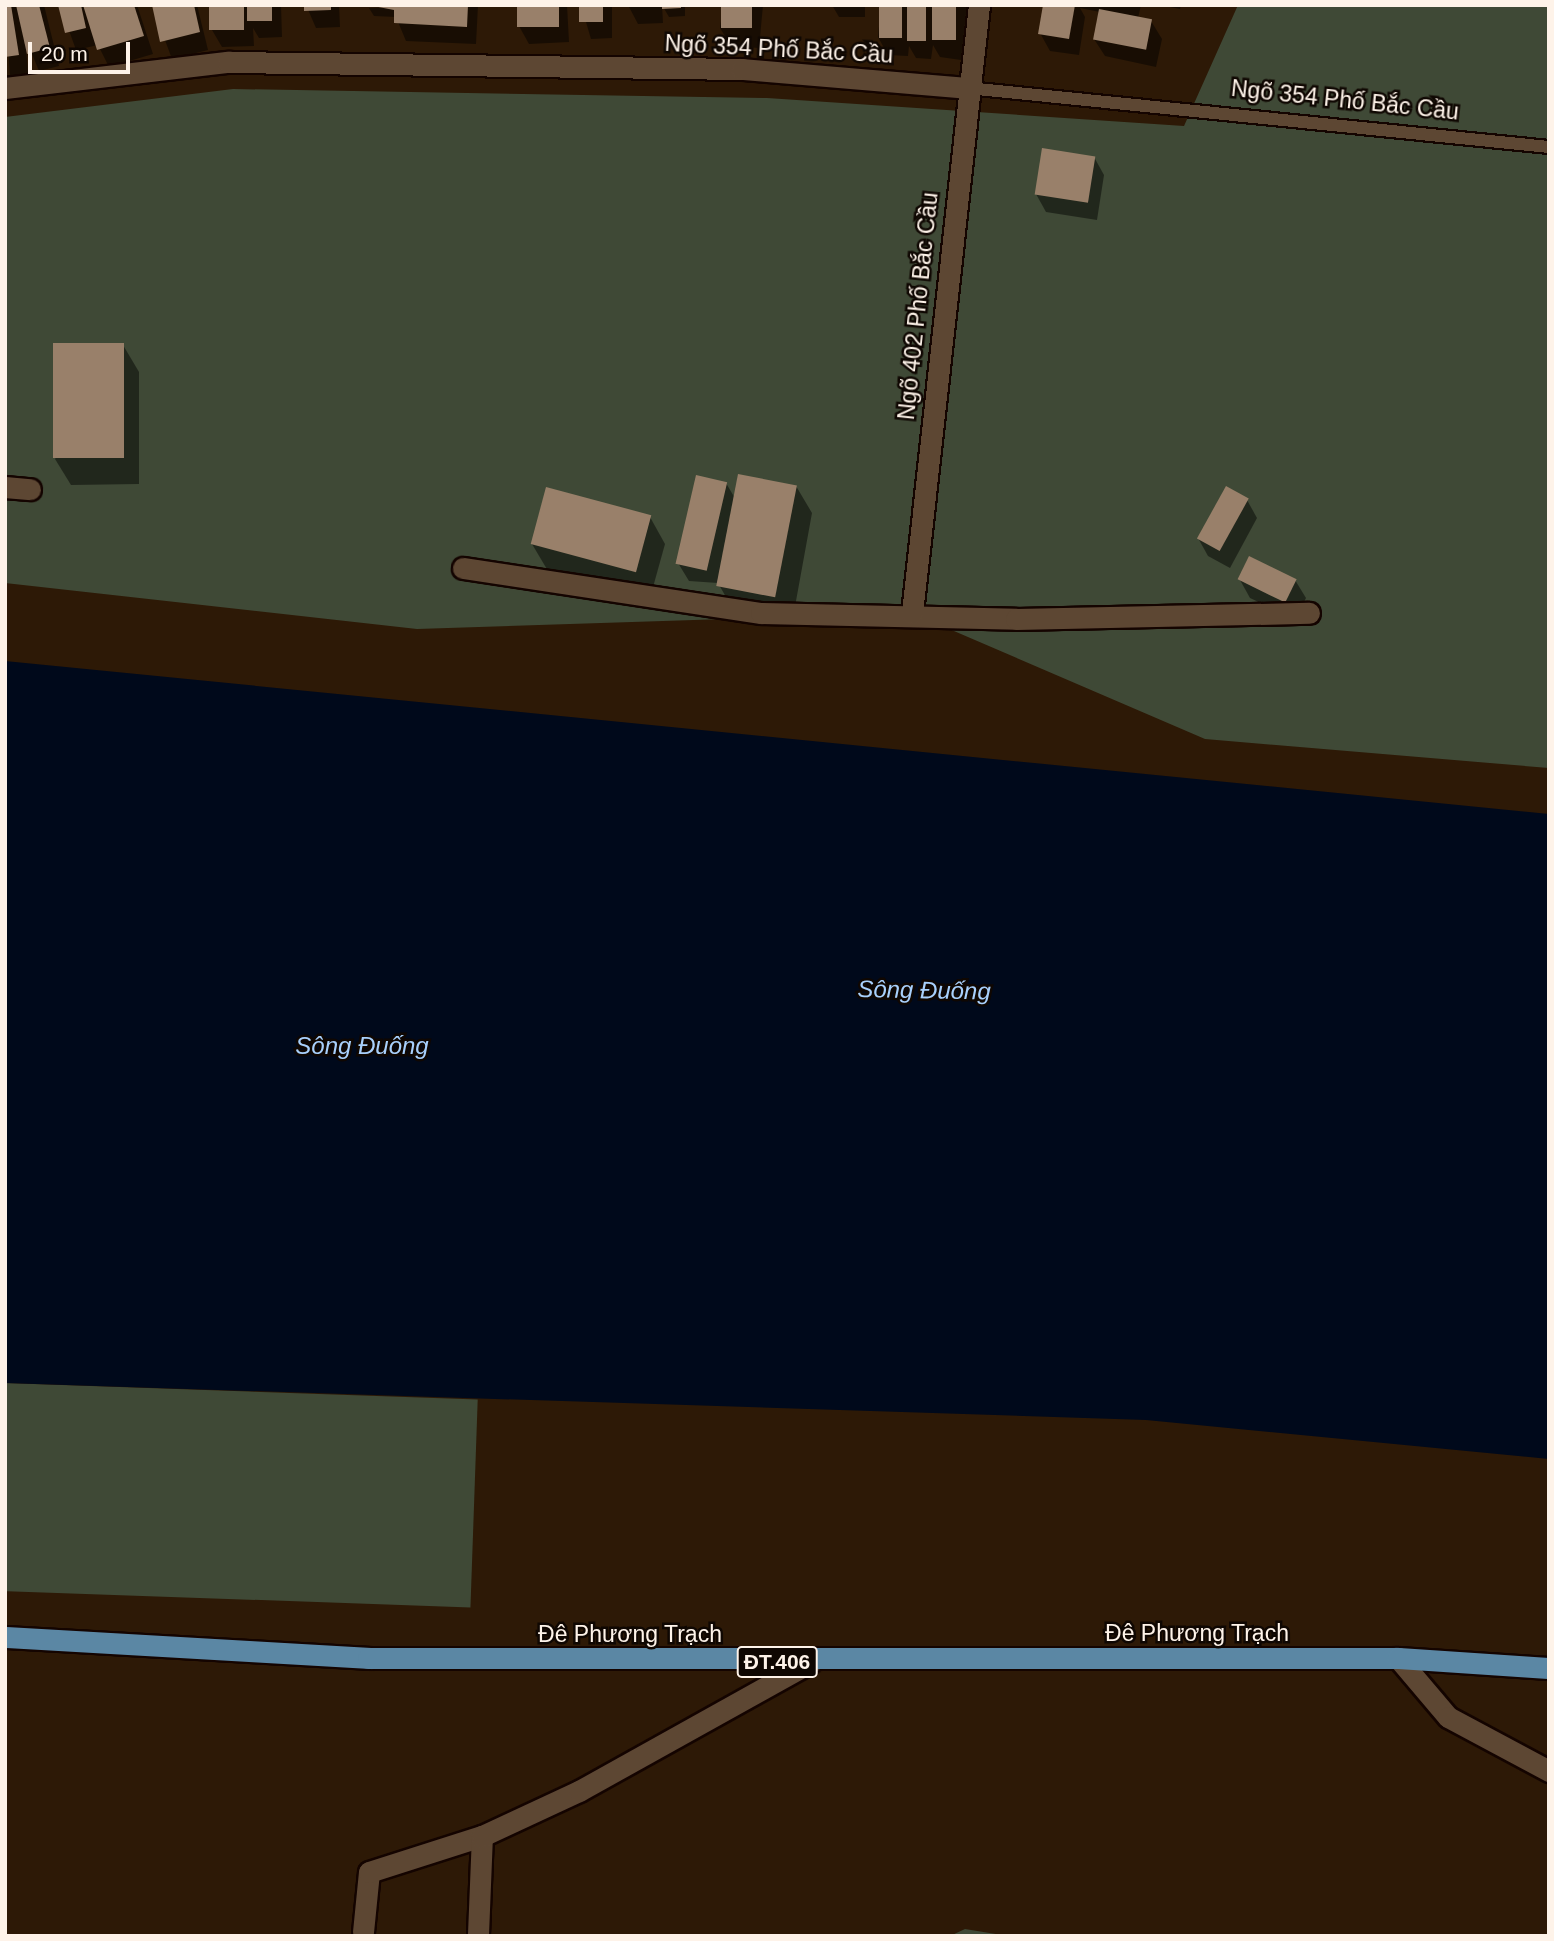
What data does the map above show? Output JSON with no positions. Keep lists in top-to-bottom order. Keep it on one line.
{"streets":{"main road":["Đê Phương Trạch","ĐT.406"],"street":["Ngõ 354 Phố Bắc Cầu","Ngõ 402 Phố Bắc Cầu"]},"crossings":[["Ngõ 354 Phố Bắc Cầu","Ngõ 402 Phố Bắc Cầu"]],"water":["Sông Đuống"],"scale_bar":"20 m"}
